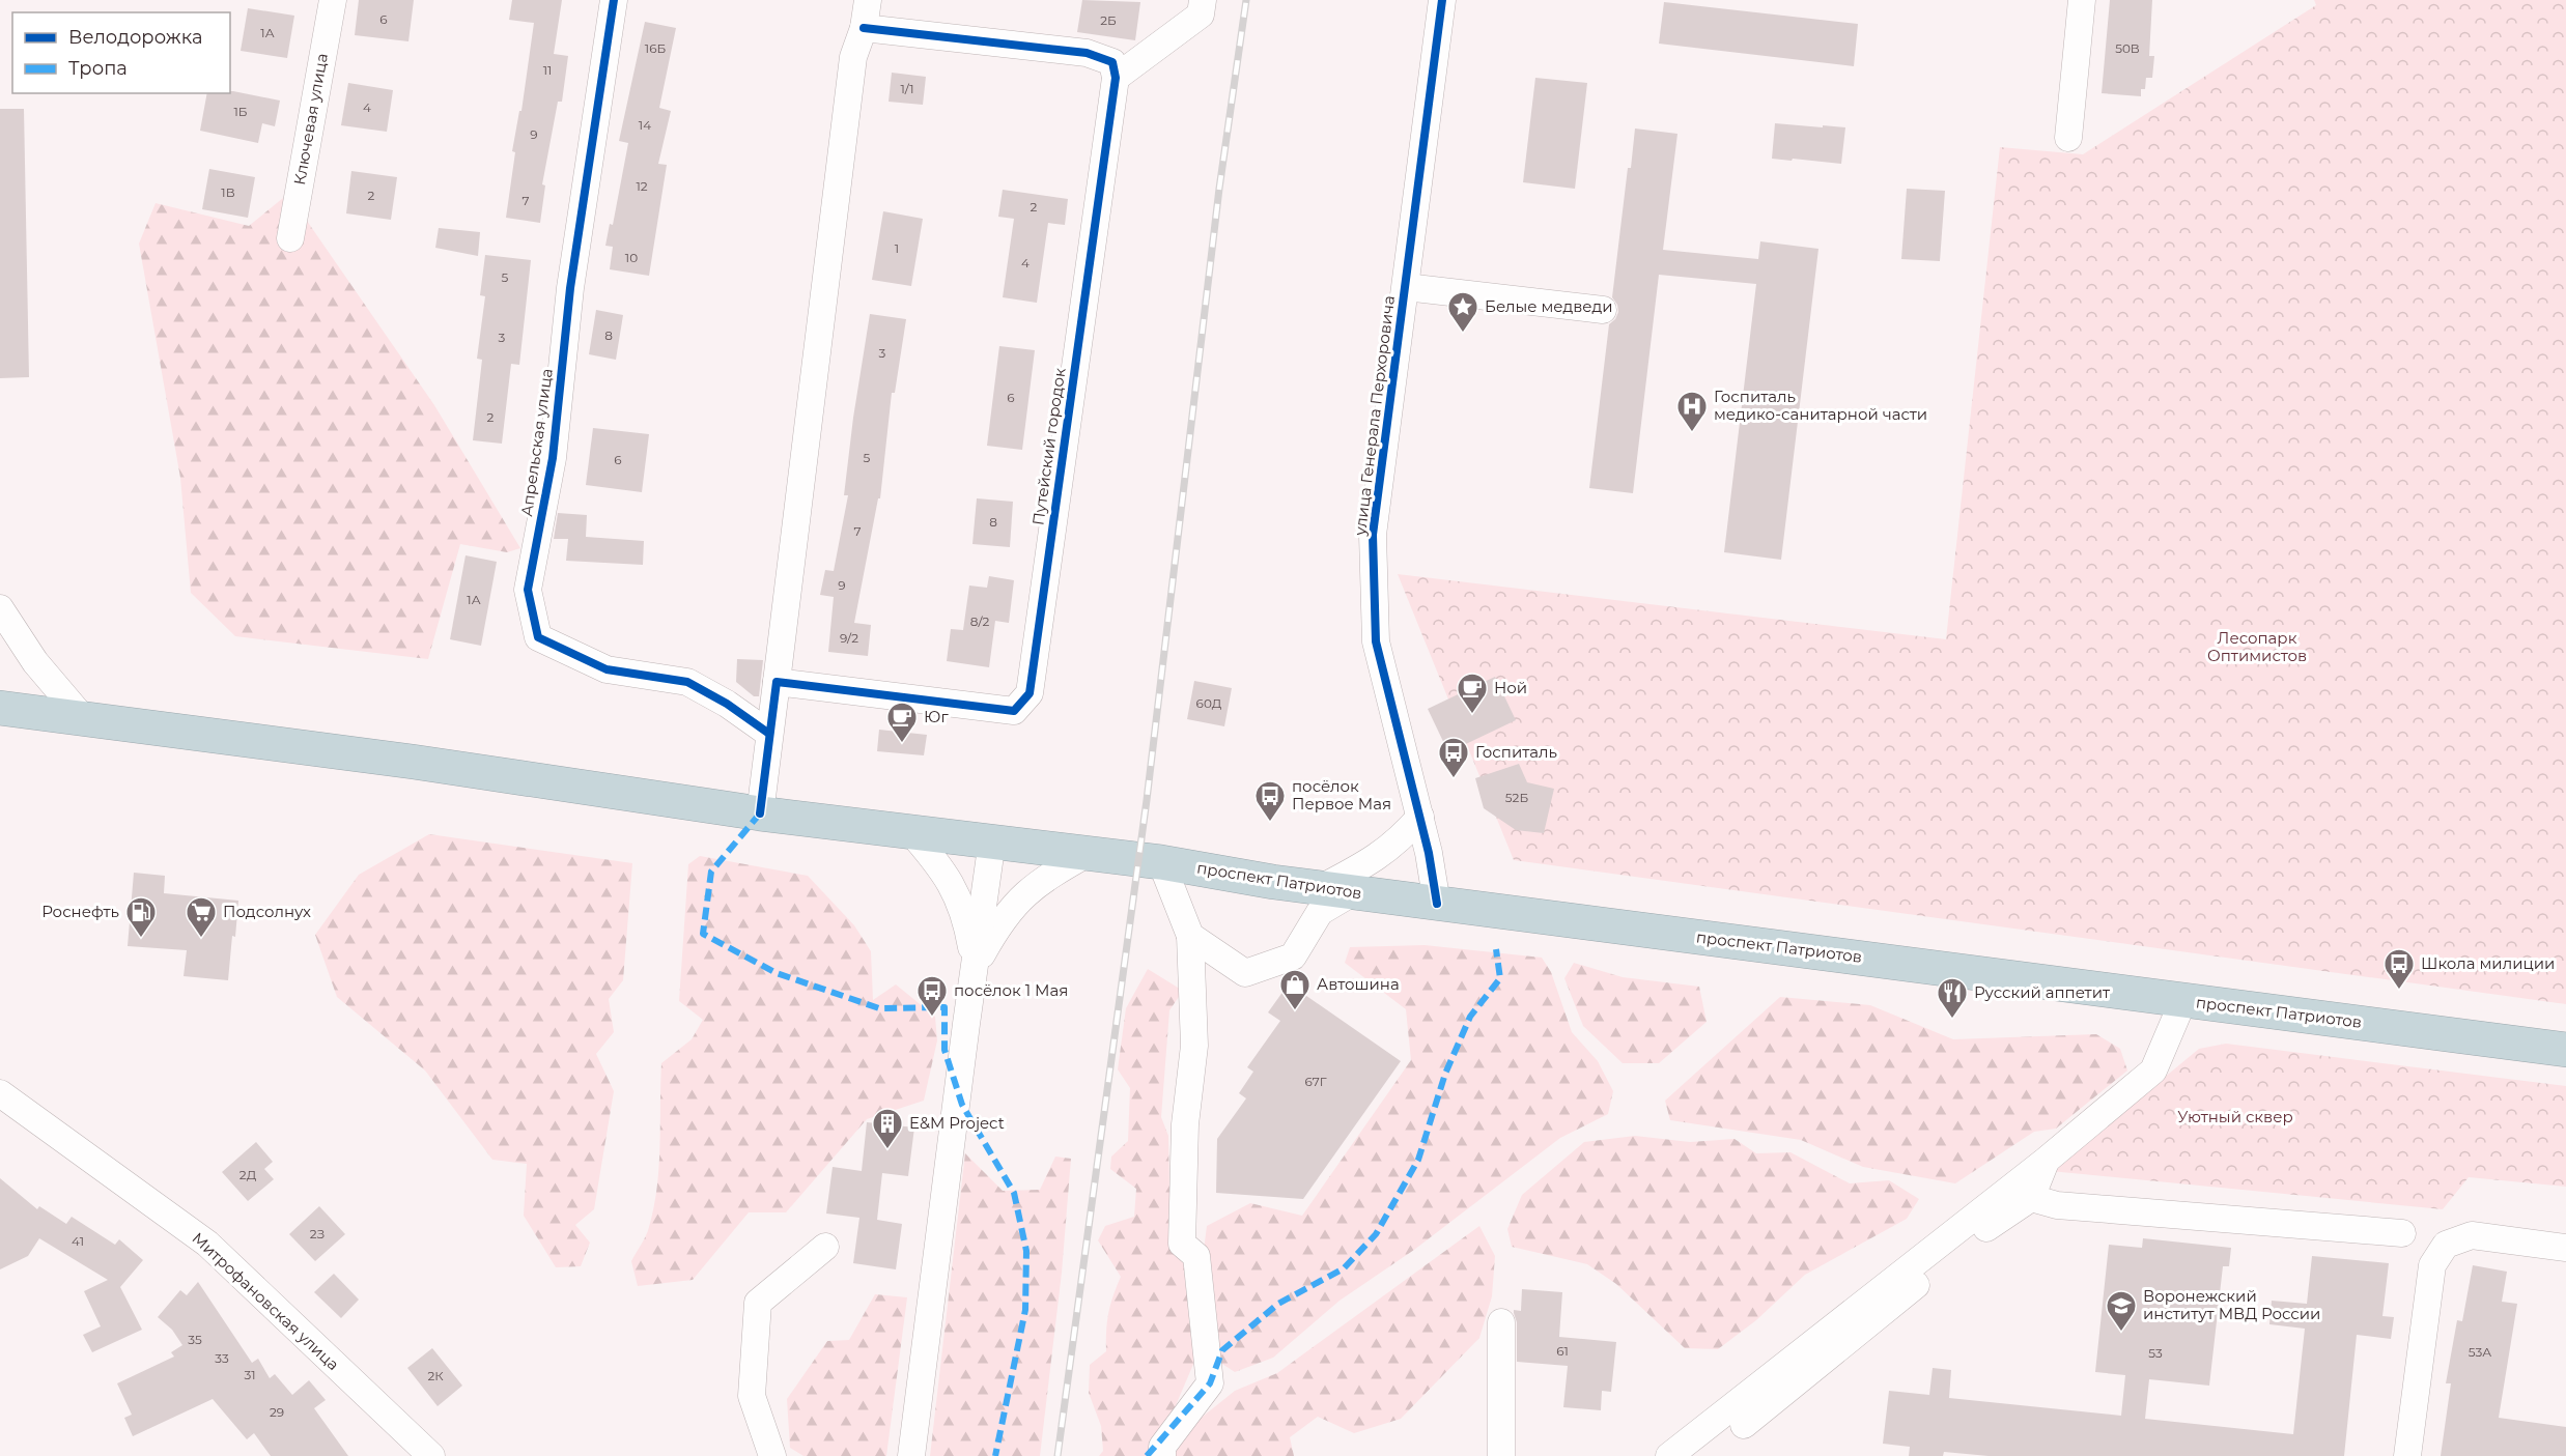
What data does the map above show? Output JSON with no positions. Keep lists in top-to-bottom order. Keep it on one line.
{"streets":{"highway":["проспект Патриотов"],"street":["Ключевая улица","улица Генерала Перхоровича","Апрельская улица","Путейский городок","Митрофановская улица"]},"crossings":[["улица Генерала Перхоровича","проспект Патриотов"]],"parks":["Лесопарк Оптимистов","Уютный сквер"],"places":{"place":["Белые медведи"],"hospital":["Госпиталь медико-санитарной части"],"cafe":["Ной","Юг"],"bus stop":["Госпиталь","посёлок Первое Мая","Школа милиции","посёлок 1 Мая"],"fuel station":["Роснефть"],"supermarket":["Подсолнух"],"shop":["Автошина"],"restaurant":["Русский аппетит"],"building":["E&M Project"],"school or university":["Воронежский институт МВД России"]},"house_numbers":["6","2Б","1А","16Б","50В","11","1/1","4","1Б","14","9","12","1В","2","7","2","1","10","4","5","8","3","3","6","2","5","6","8","7","9","1А","8/2","9/2","60Д","52Б","67Г","2Д","2З","41","35","61","53А","53","33","31","2К","29"],"legend":["Велодорожка","Тропа"]}
